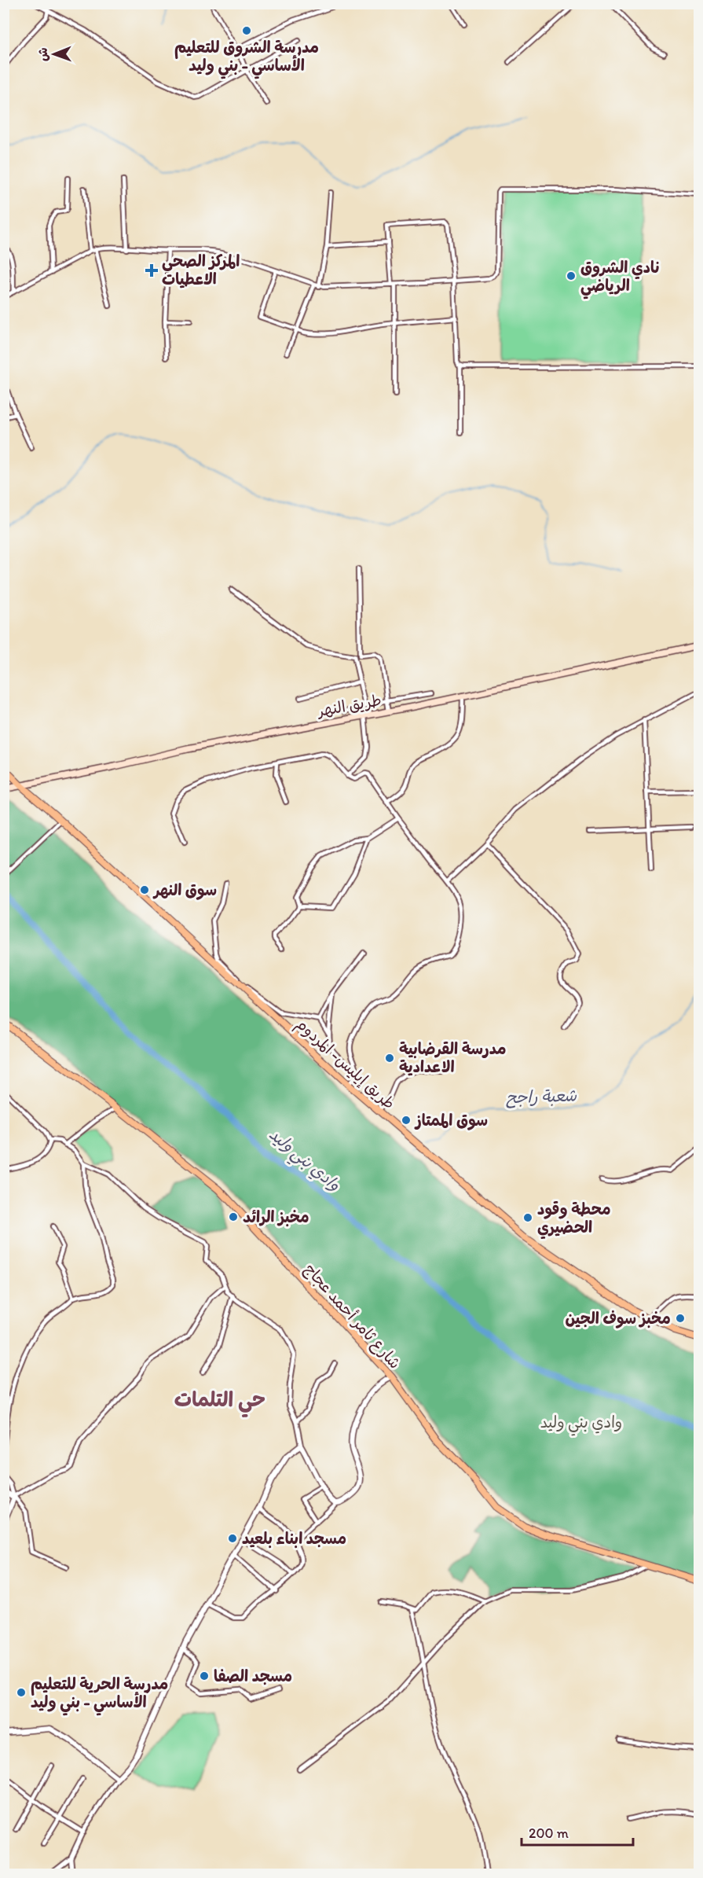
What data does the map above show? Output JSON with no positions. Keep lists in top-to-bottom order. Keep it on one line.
{"streets":{"main road":["طريق النهر","طريق إيليس- المردوم","شارع ثامر أحمد عجاج"]},"crossings":[["طريق النهر","طريق إيليس- المردوم"]],"districts":["حي التلمات"],"water":["شعبة راجح","وادي بني وليد"],"parks":["وادي بني وليد"],"places":{"other":["مدرسة الشروق للتعليم الأساسي - بني وليد","نادي الشروق الرياضي","سوق النهر","مدرسة القرضابية الاعدادية","سوق الممتاز","مخبز الرائد","محطة وقود الحضيري","مخبز سوف الجين","مسجد ابناء بلعيد","مسجد الصفا","مدرسة الحرية للتعليم الأساسي - بني وليد"],"health":["المركز الصحي الاعطيات"]},"scale_bar":"200 m","north":"left"}
